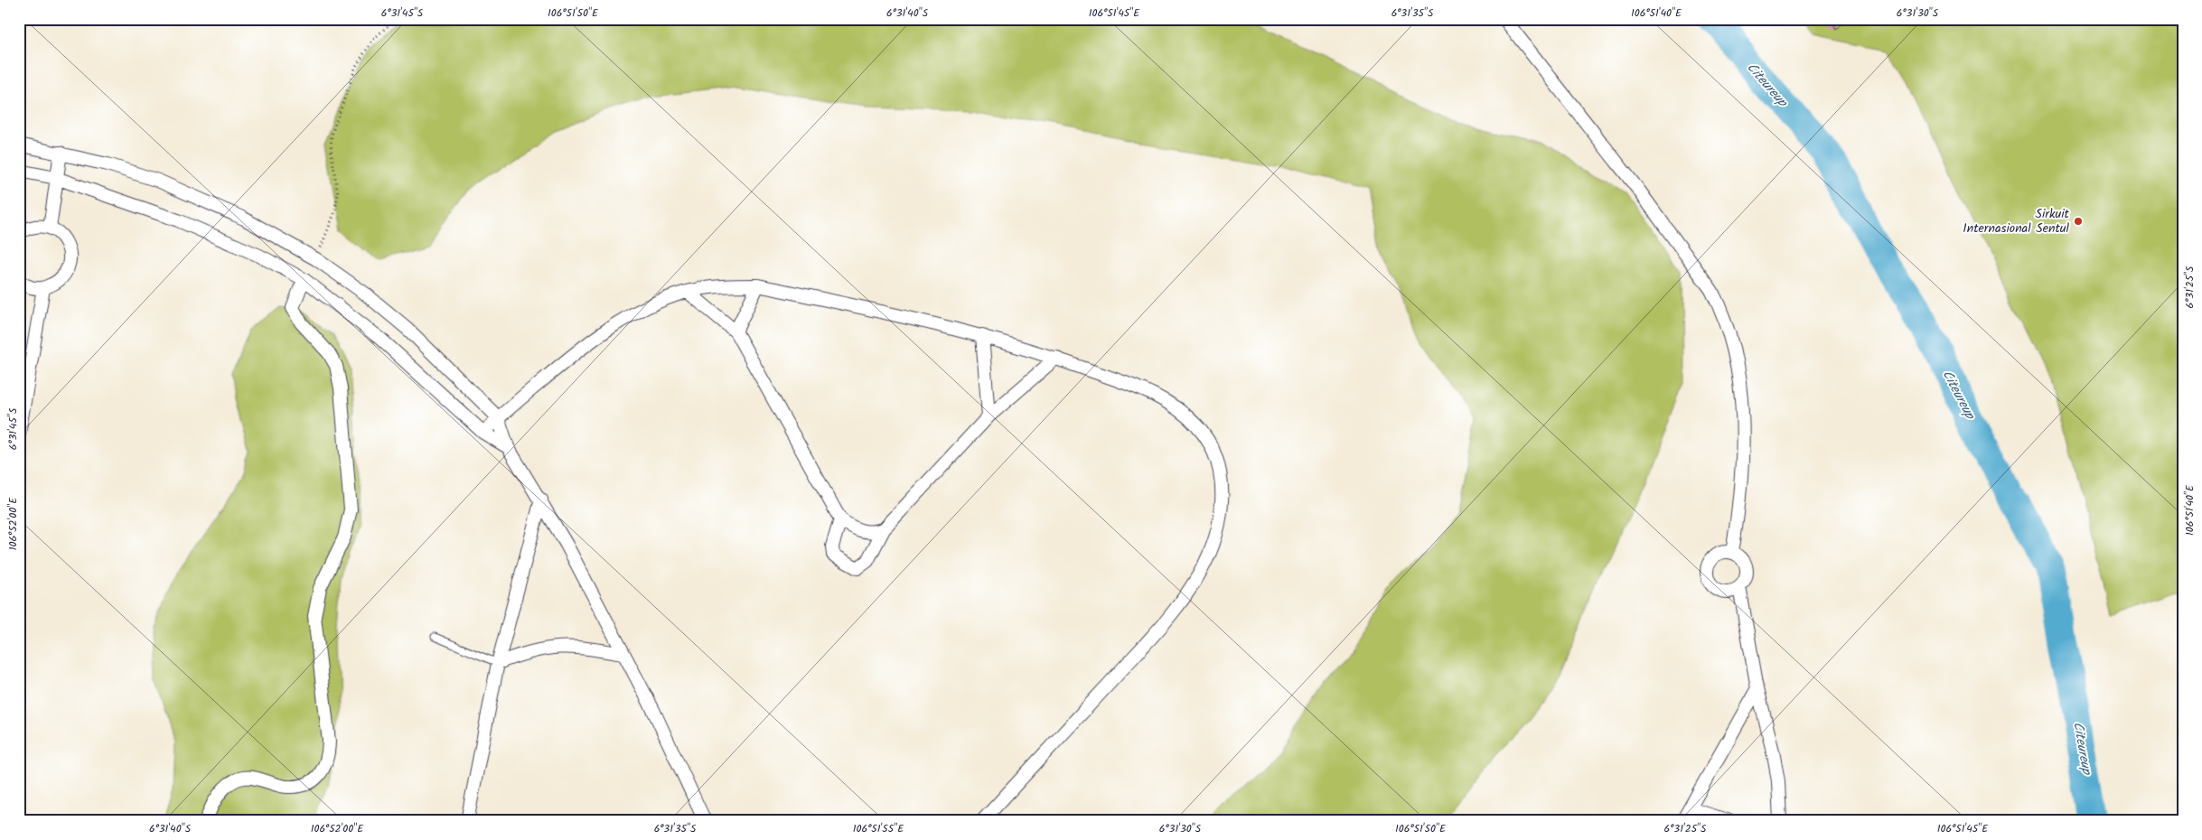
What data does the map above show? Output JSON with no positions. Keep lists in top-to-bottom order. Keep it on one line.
{"water":["Citeureup"],"places":["Sirkuit Internasional Sentul"],"coordinates":["6°31'45\"S","106°51'50\"E","6°31'40\"S","106°51'45\"E","6°31'35\"S","106°51'40\"E","6°31'30\"S","6°31'25\"S","106°52'00\"E","106°51'55\"E"]}
